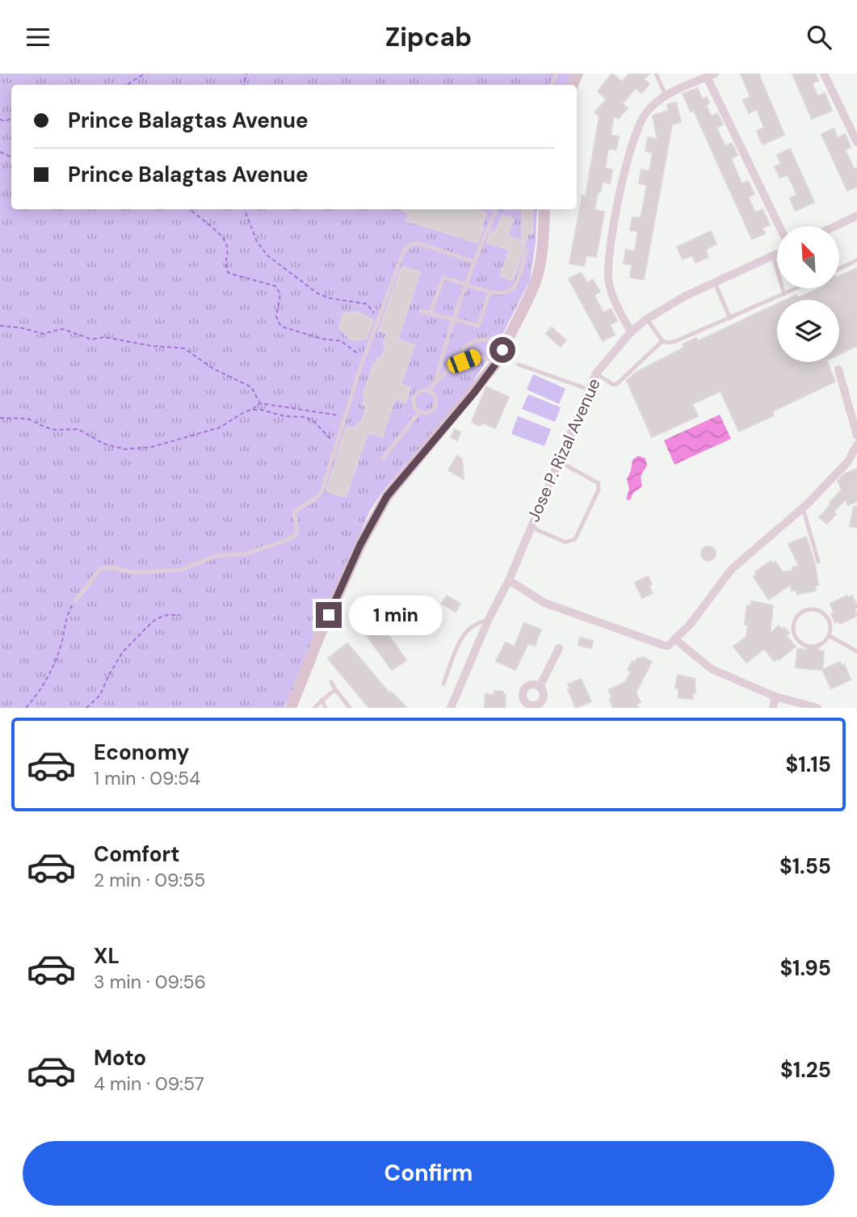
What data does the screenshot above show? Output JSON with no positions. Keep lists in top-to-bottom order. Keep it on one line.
{"streets":{"street":["Jose P. Rizal Avenue"]},"north":"top left","page":{"header":"Zipcab","banner":["Prince Balagtas Avenue","Prince Balagtas Avenue"],"bubble":"1 min","list":[{"name":"Economy","note":"1 min · 09:54","value":"$1.15"},{"name":"Comfort","note":"2 min · 09:55","value":"$1.55"},{"name":"XL","note":"3 min · 09:56","value":"$1.95"},{"name":"Moto","note":"4 min · 09:57","value":"$1.25"}],"buttons":"Confirm"}}
